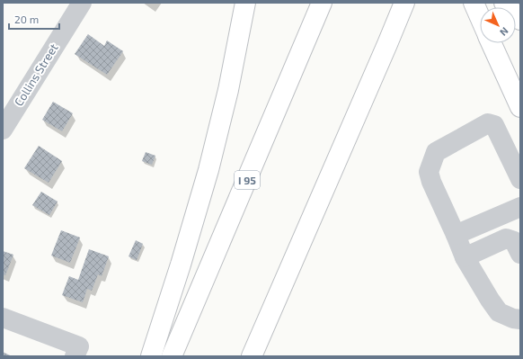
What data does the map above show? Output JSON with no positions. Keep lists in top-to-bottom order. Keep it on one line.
{"streets":{"main road":["I 95"],"street":["Collins Street"]},"scale_bar":"20 m","north":"bottom right"}
